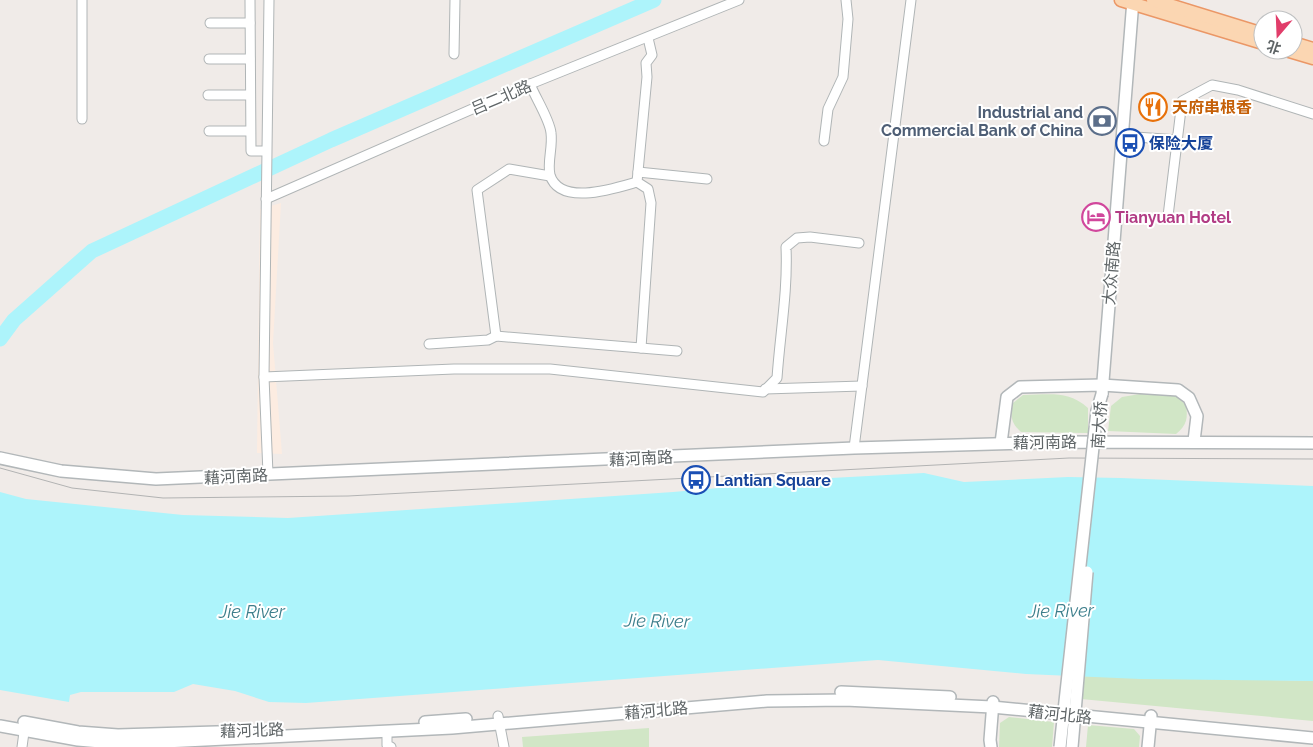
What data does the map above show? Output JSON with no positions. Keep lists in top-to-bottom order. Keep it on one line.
{"streets":{"main road":["大众南路","南大桥","藉河南路","藉河北路"],"street":["吕二北路"]},"crossings":[["大众南路","南大桥"]],"water":["Jie River"],"places":{"restaurant":["天府串根香"],"bank":["Industrial and Commercial Bank of China"],"bus stop":["保险大厦","Lantian Square"],"hotel":["Tianyuan Hotel"]},"north":"bottom"}
